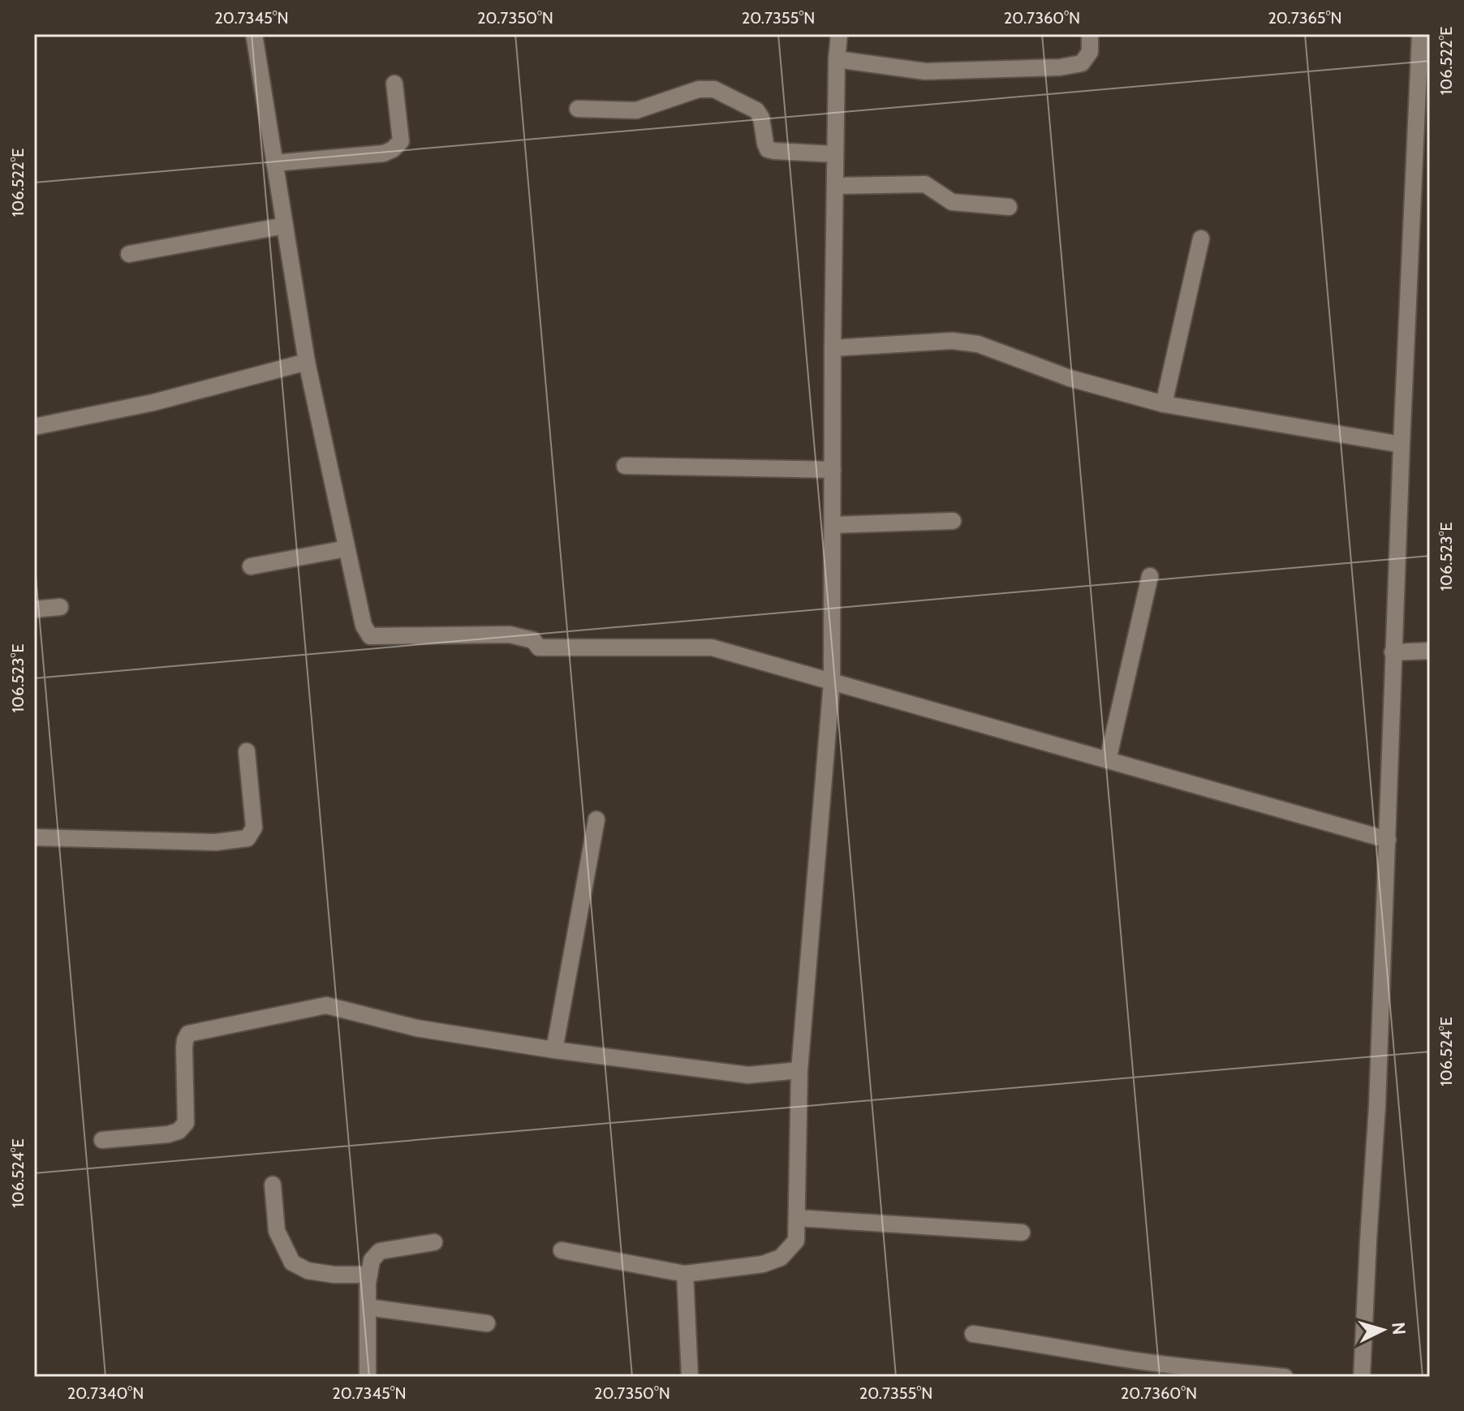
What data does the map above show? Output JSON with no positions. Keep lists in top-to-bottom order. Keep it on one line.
{"north":"right","coordinates":["20.7345°N","20.7350°N","20.7355°N","20.7360°N","20.7365°N","106.522°E","106.523°E","106.524°E","20.7340°N"]}
